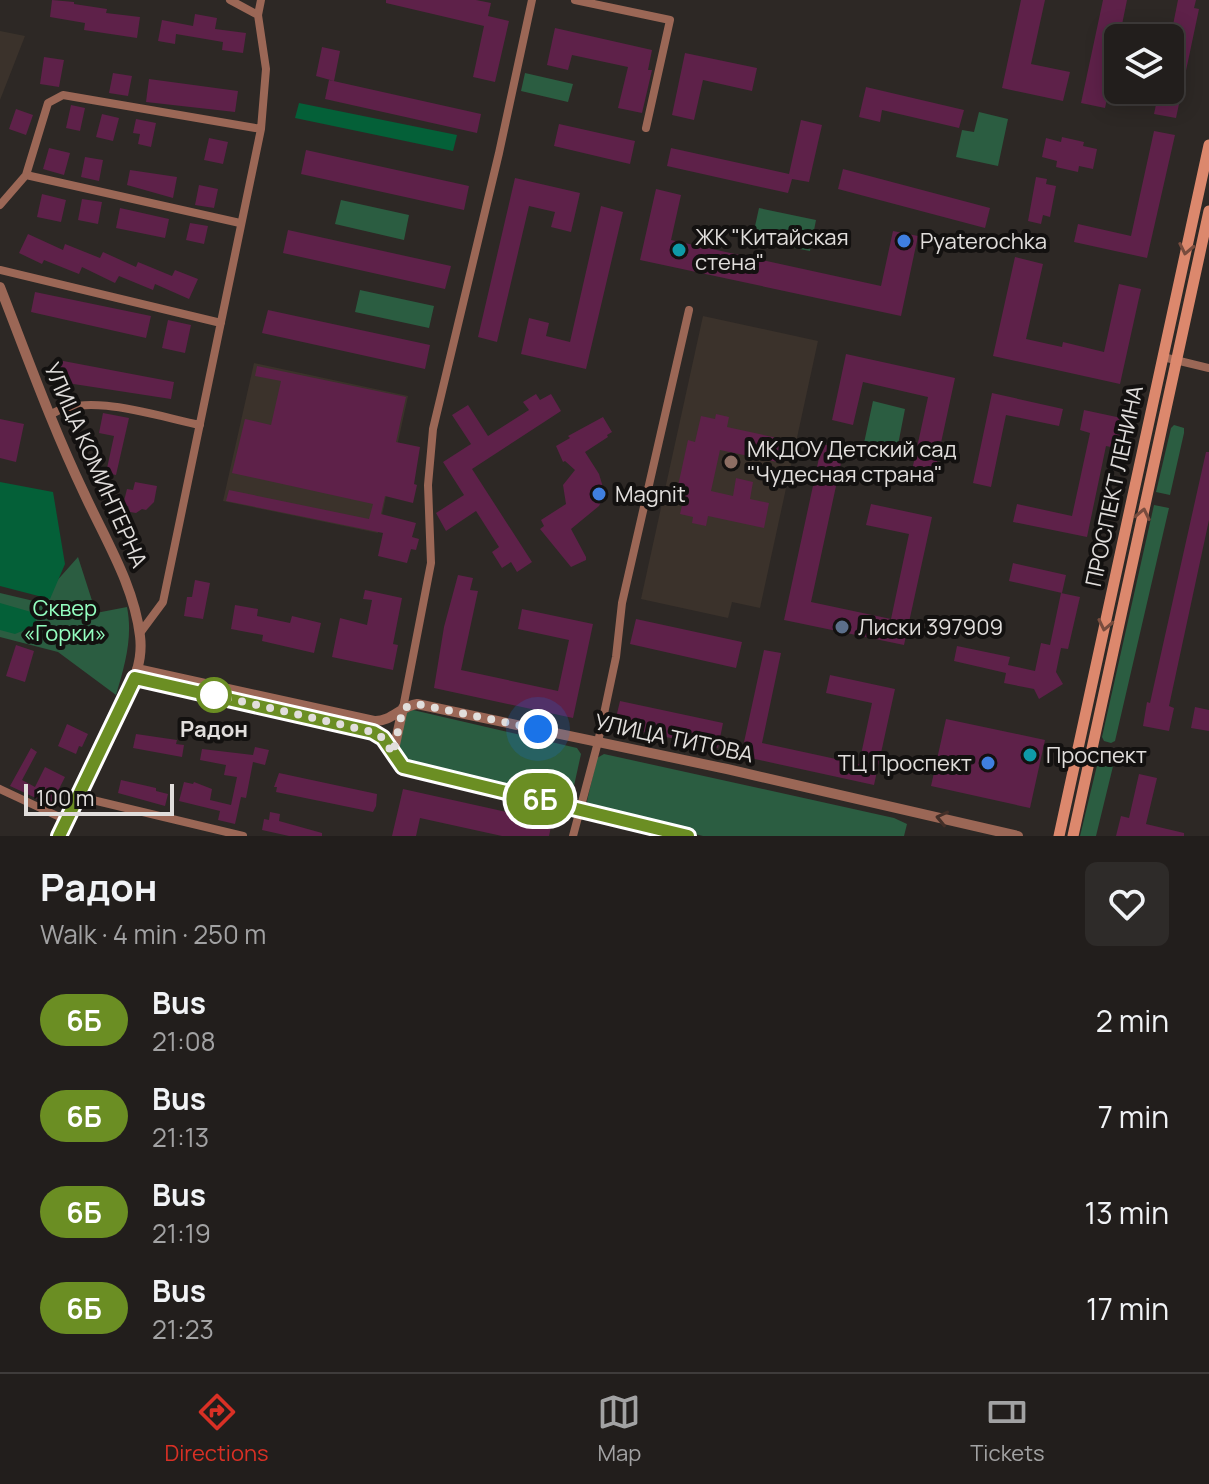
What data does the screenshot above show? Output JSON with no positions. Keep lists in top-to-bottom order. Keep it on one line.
{"streets":{"main road":["ПРОСПЕКТ ЛЕНИНА"],"street":["УЛИЦА КОМИНТЕРНА","УЛИЦА ТИТОВА"]},"crossings":[["УЛИЦА КОМИНТЕРНА","УЛИЦА ТИТОВА"]],"one_way":["УЛИЦА ТИТОВА"],"parks":["Сквер «Горки»"],"places":["Pyaterochka","ЖК \"Китайская стена\"","МКДОУ Детский сад \"Чудесная страна\"","Magnit","Лиски 397909","Радон","Проспект","ТЦ Проспект"],"lines":["bus line 6Б"],"scale_bar":"100 m","page":{"on_map":"6Б","scale":"100 m","heading":["Радон","Walk · 4 min · 250 m"],"list":[{"mark":"6Б","name":"Bus","note":"21:08","value":"2 min"},{"mark":"6Б","name":"Bus","note":"21:13","value":"7 min"},{"mark":"6Б","name":"Bus","note":"21:19","value":"13 min"},{"mark":"6Б","name":"Bus","note":"21:23","value":"17 min"}],"tabs":["Directions","Map","Tickets"]}}
